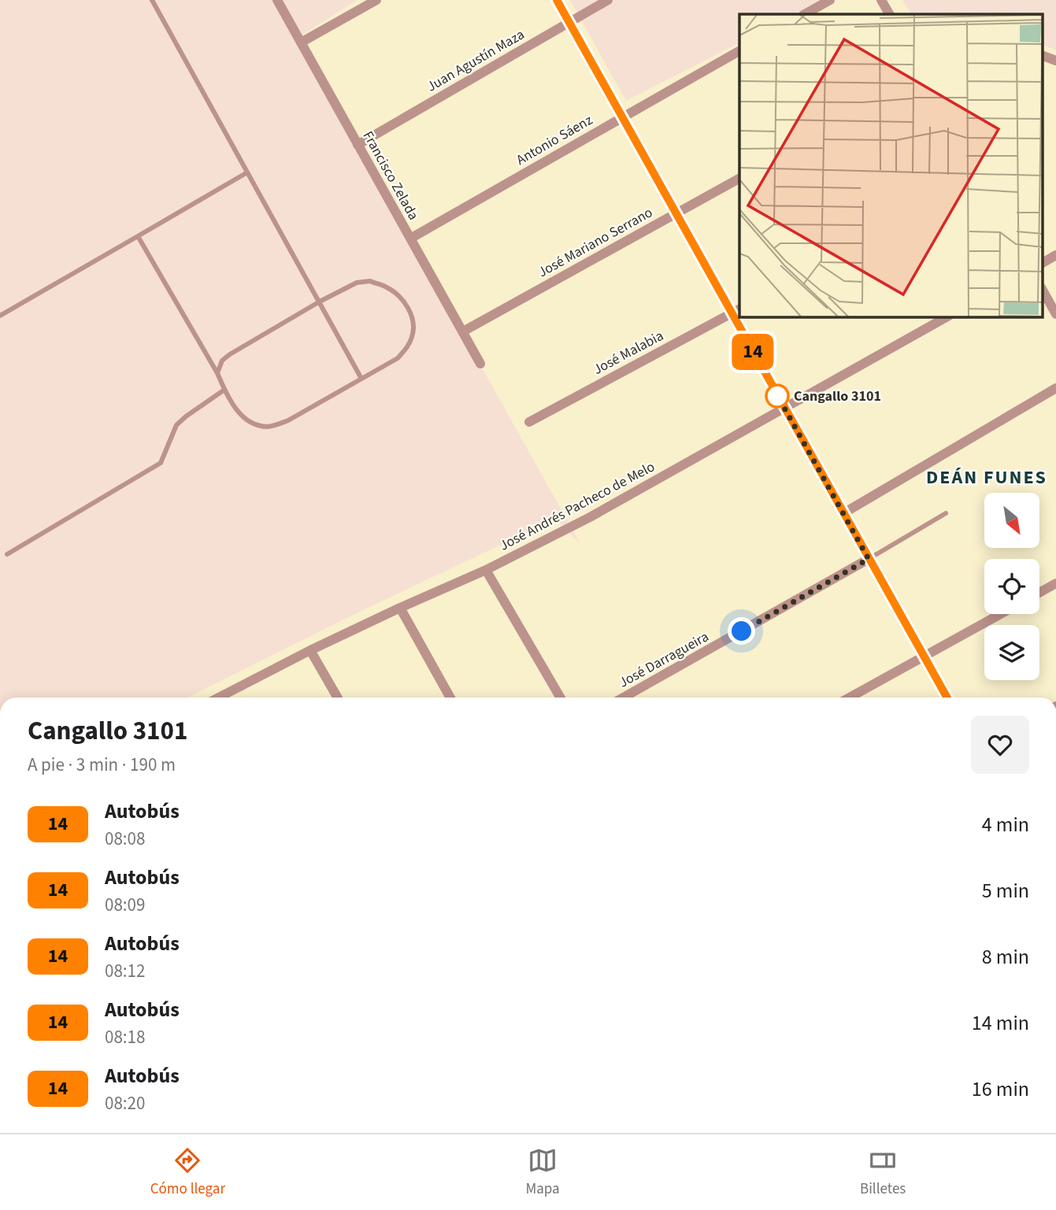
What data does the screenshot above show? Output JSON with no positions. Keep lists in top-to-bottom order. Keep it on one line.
{"streets":{"street":["Juan Agustín Maza","Antonio Sáenz","Francisco Zelada","José Mariano Serrano","José Malabia","José Andrés Pacheco de Melo","José Darragueira"]},"crossings":[["Juan Agustín Maza","Francisco Zelada"],["Antonio Sáenz","Francisco Zelada"],["Francisco Zelada","José Mariano Serrano"]],"districts":["DEÁN FUNES"],"places":["Cangallo 3101"],"lines":["bus line 14"],"north":"bottom right","page":{"on_map":"14","heading":["Cangallo 3101","A pie · 3 min · 190 m"],"list":[{"mark":"14","name":"Autobús","note":"08:08","value":"4 min"},{"mark":"14","name":"Autobús","note":"08:09","value":"5 min"},{"mark":"14","name":"Autobús","note":"08:12","value":"8 min"},{"mark":"14","name":"Autobús","note":"08:18","value":"14 min"},{"mark":"14","name":"Autobús","note":"08:20","value":"16 min"}],"tabs":["Cómo llegar","Mapa","Billetes"]}}
